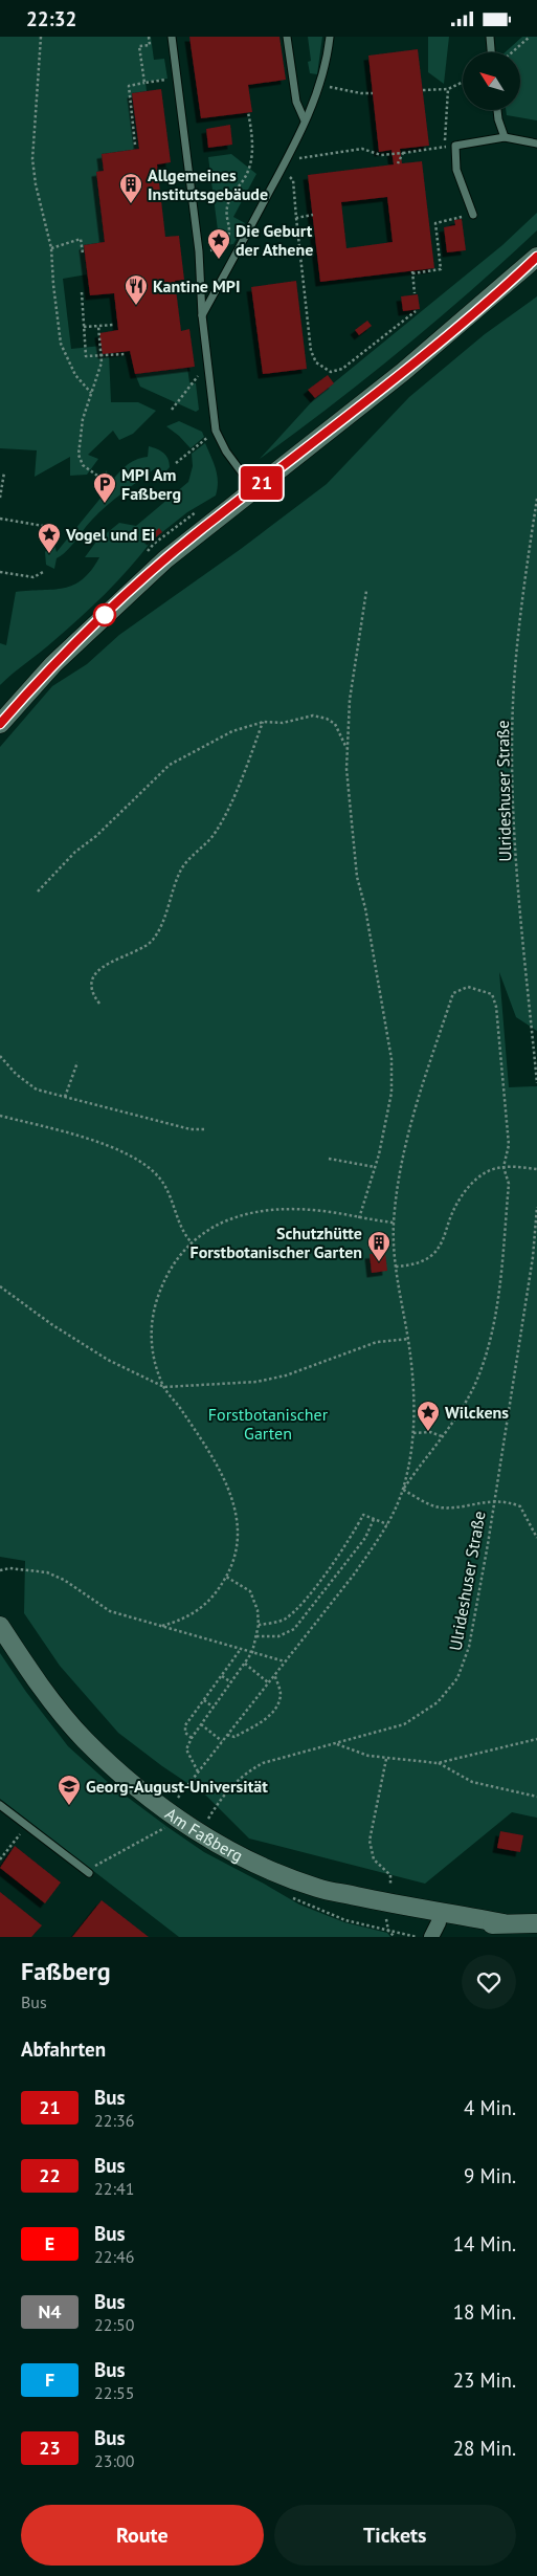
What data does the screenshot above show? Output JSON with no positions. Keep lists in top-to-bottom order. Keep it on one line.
{"streets":{"street":["Am Faßberg"],"path":["Ulrideshuser Straße"]},"crossings":[["Ulrideshuser Straße","Am Faßberg"]],"parks":["Forstbotanischer Garten"],"places":{"building":["Allgemeines Institutsgebäude","Schutzhütte Forstbotanischer Garten"],"place":["Die Geburt der Athene","Vogel und Ei","Wilckens"],"restaurant":["Kantine MPI"],"parking":["MPI Am Faßberg"],"school or university":["Georg-August-Universität"]},"lines":["bus line 21"],"north":"top left","page":{"status":"22:32","on_map":"21","heading":[["Faßberg","Bus"],"Abfahrten"],"list":[{"mark":"21","name":"Bus","note":"22:36","value":"4 Min."},{"mark":"22","name":"Bus","note":"22:41","value":"9 Min."},{"mark":"E","name":"Bus","note":"22:46","value":"14 Min."},{"mark":"N4","name":"Bus","note":"22:50","value":"18 Min."},{"mark":"F","name":"Bus","note":"22:55","value":"23 Min."},{"mark":"23","name":"Bus","note":"23:00","value":"28 Min."}],"buttons":["Route","Tickets"]}}
